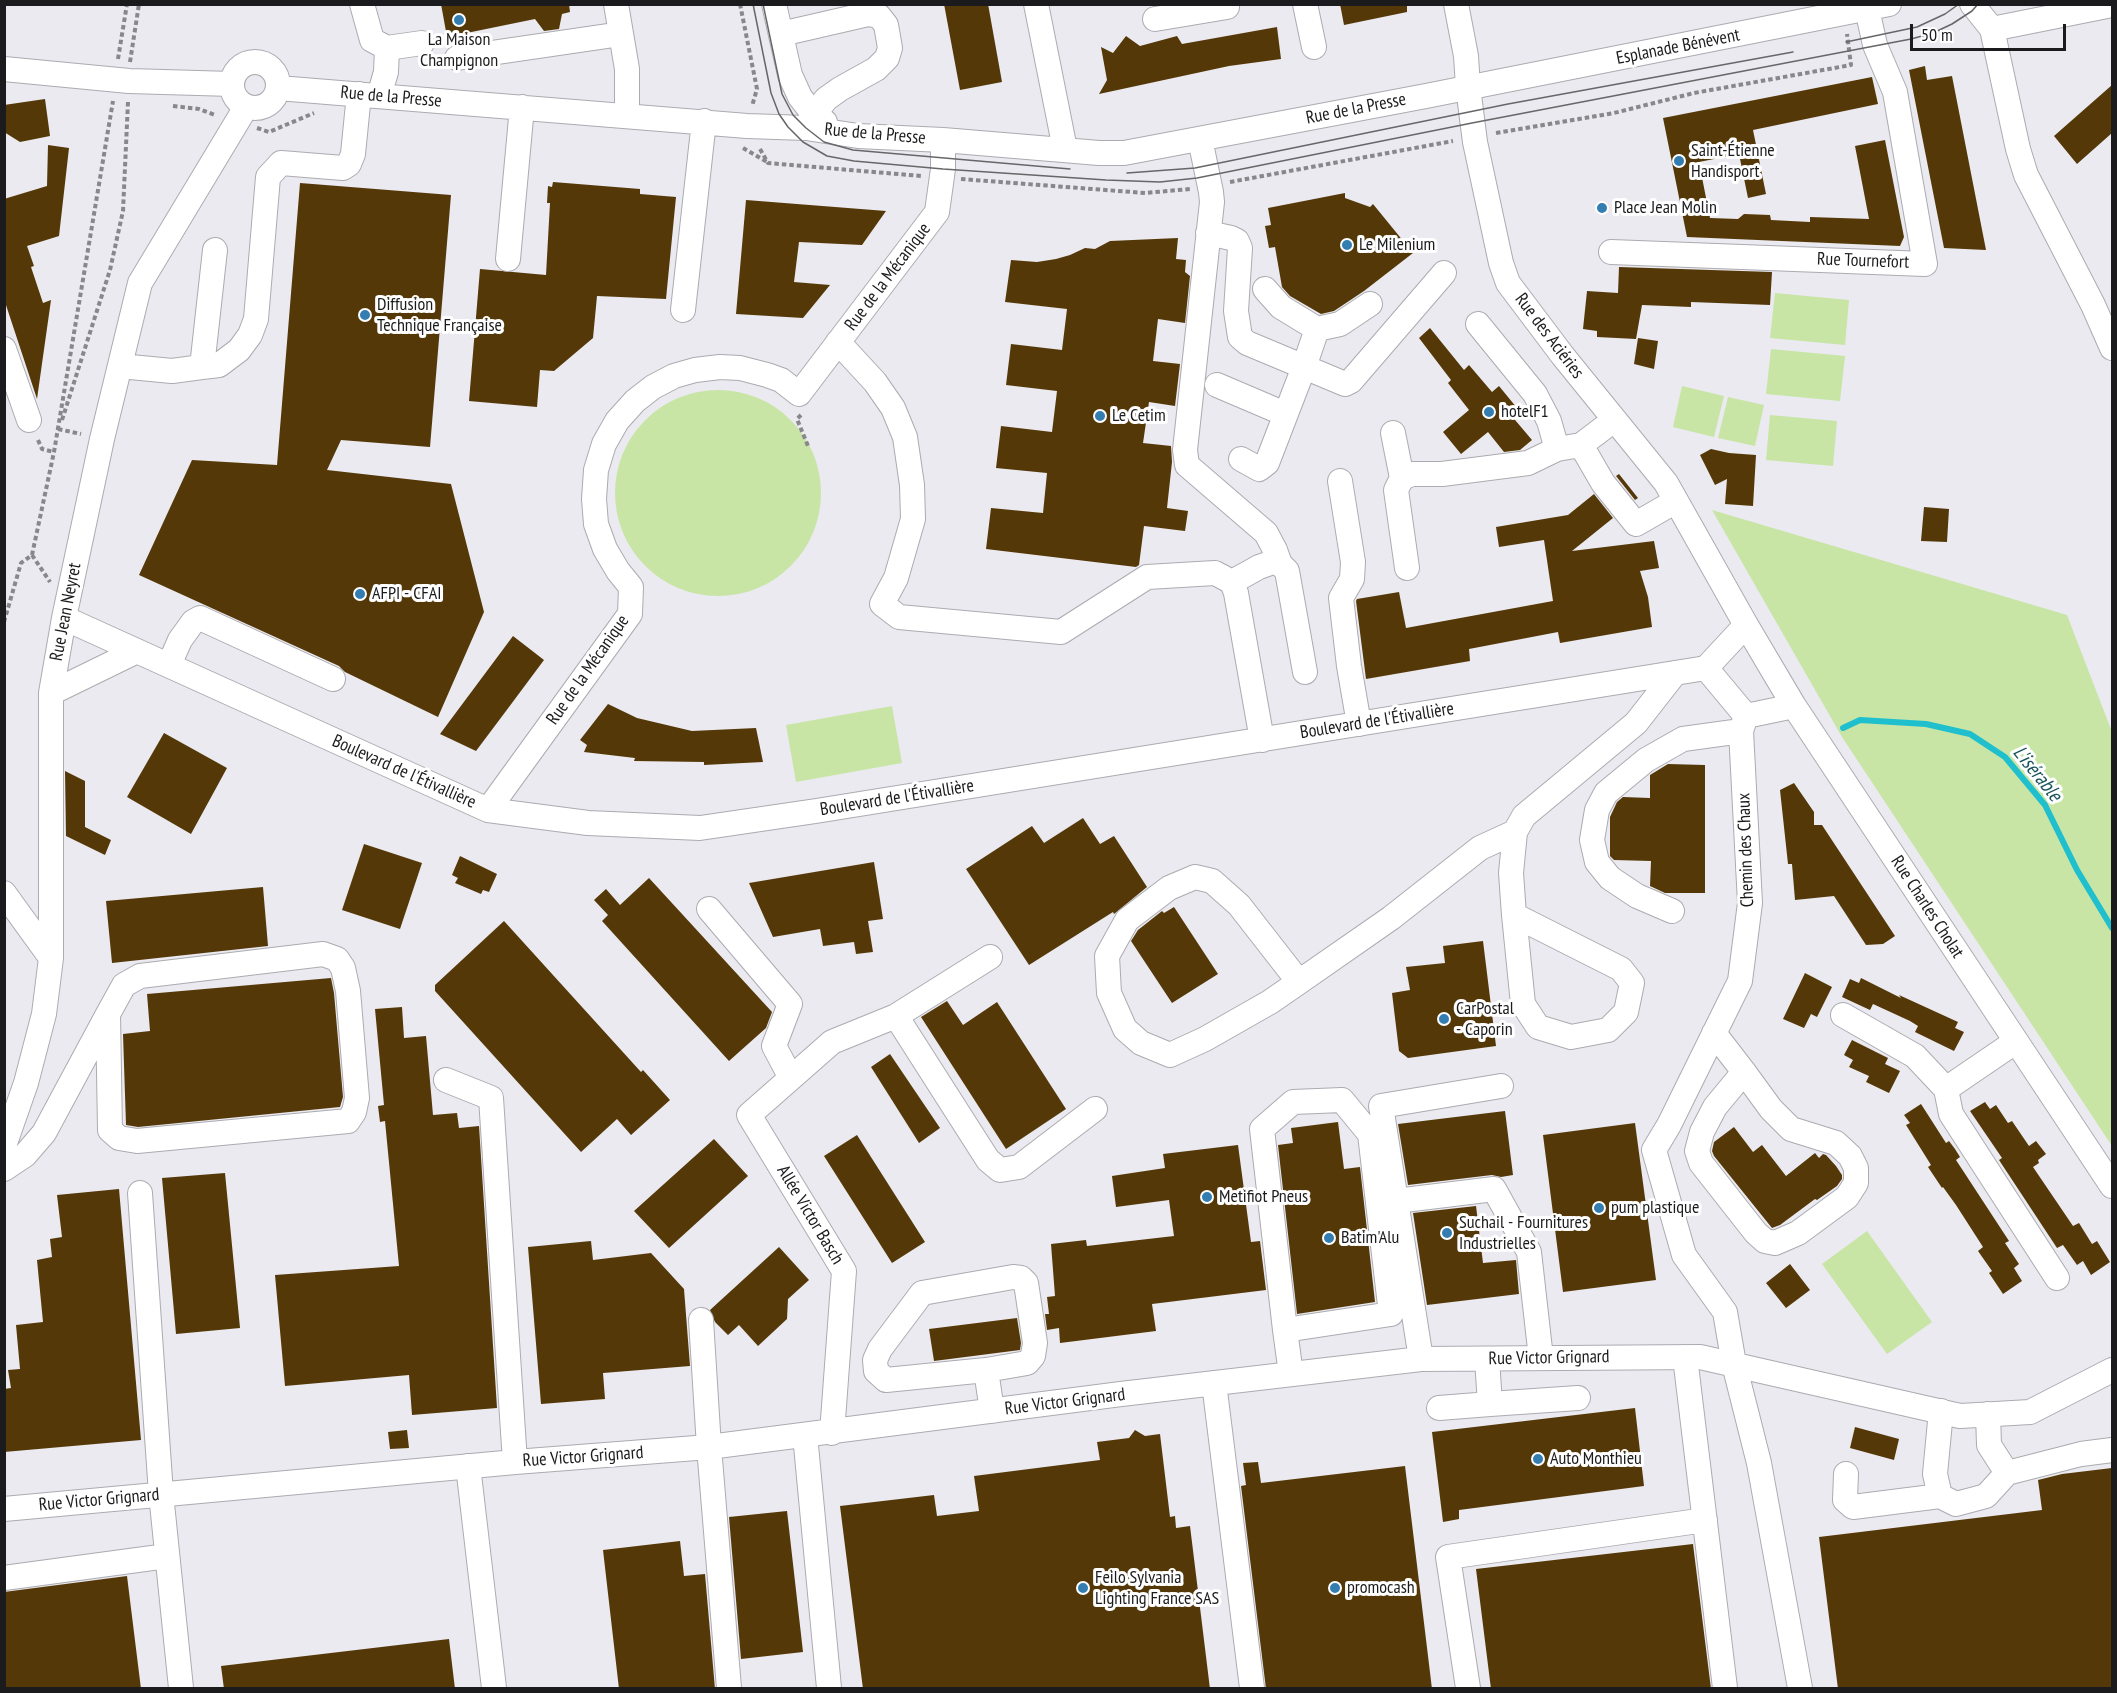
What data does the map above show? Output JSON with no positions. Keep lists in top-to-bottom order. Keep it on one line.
{"streets":{"street":["Esplanade Bénévent","Rue de la Presse","Rue Tournefort","Rue de la Mécanique","Rue des Aciéries","Rue Jean Neyret","Boulevard de l'Étivallière","Chemin des Chaux","Rue Charles Cholat","Allée Victor Basch","Rue Victor Grignard"]},"crossings":[["Esplanade Bénévent","Rue de la Presse"],["Esplanade Bénévent","Rue Tournefort"],["Esplanade Bénévent","Rue des Aciéries"],["Rue de la Presse","Rue de la Mécanique"],["Rue de la Presse","Rue des Aciéries"],["Rue de la Presse","Rue Jean Neyret"],["Rue de la Mécanique","Boulevard de l'Étivallière"],["Rue des Aciéries","Rue Charles Cholat"],["Rue Jean Neyret","Boulevard de l'Étivallière"],["Chemin des Chaux","Rue Victor Grignard"],["Allée Victor Basch","Rue Victor Grignard"]],"water":["L'isérable"],"places":["La Maison Champignon","Saint-Étienne Handisport","Place Jean Molin","Le Milenium","Diffusion Technique Française","hotelF1","Le Cetim","AFPI - CFAI","CarPostal - Caporin","Metifiot Pneus","pum plastique","Suchail - Fournitures Industrielles","Batim'Alu","Auto Monthieu","Feilo Sylvania Lighting France SAS","promocash"],"scale_bar":"50 m"}
